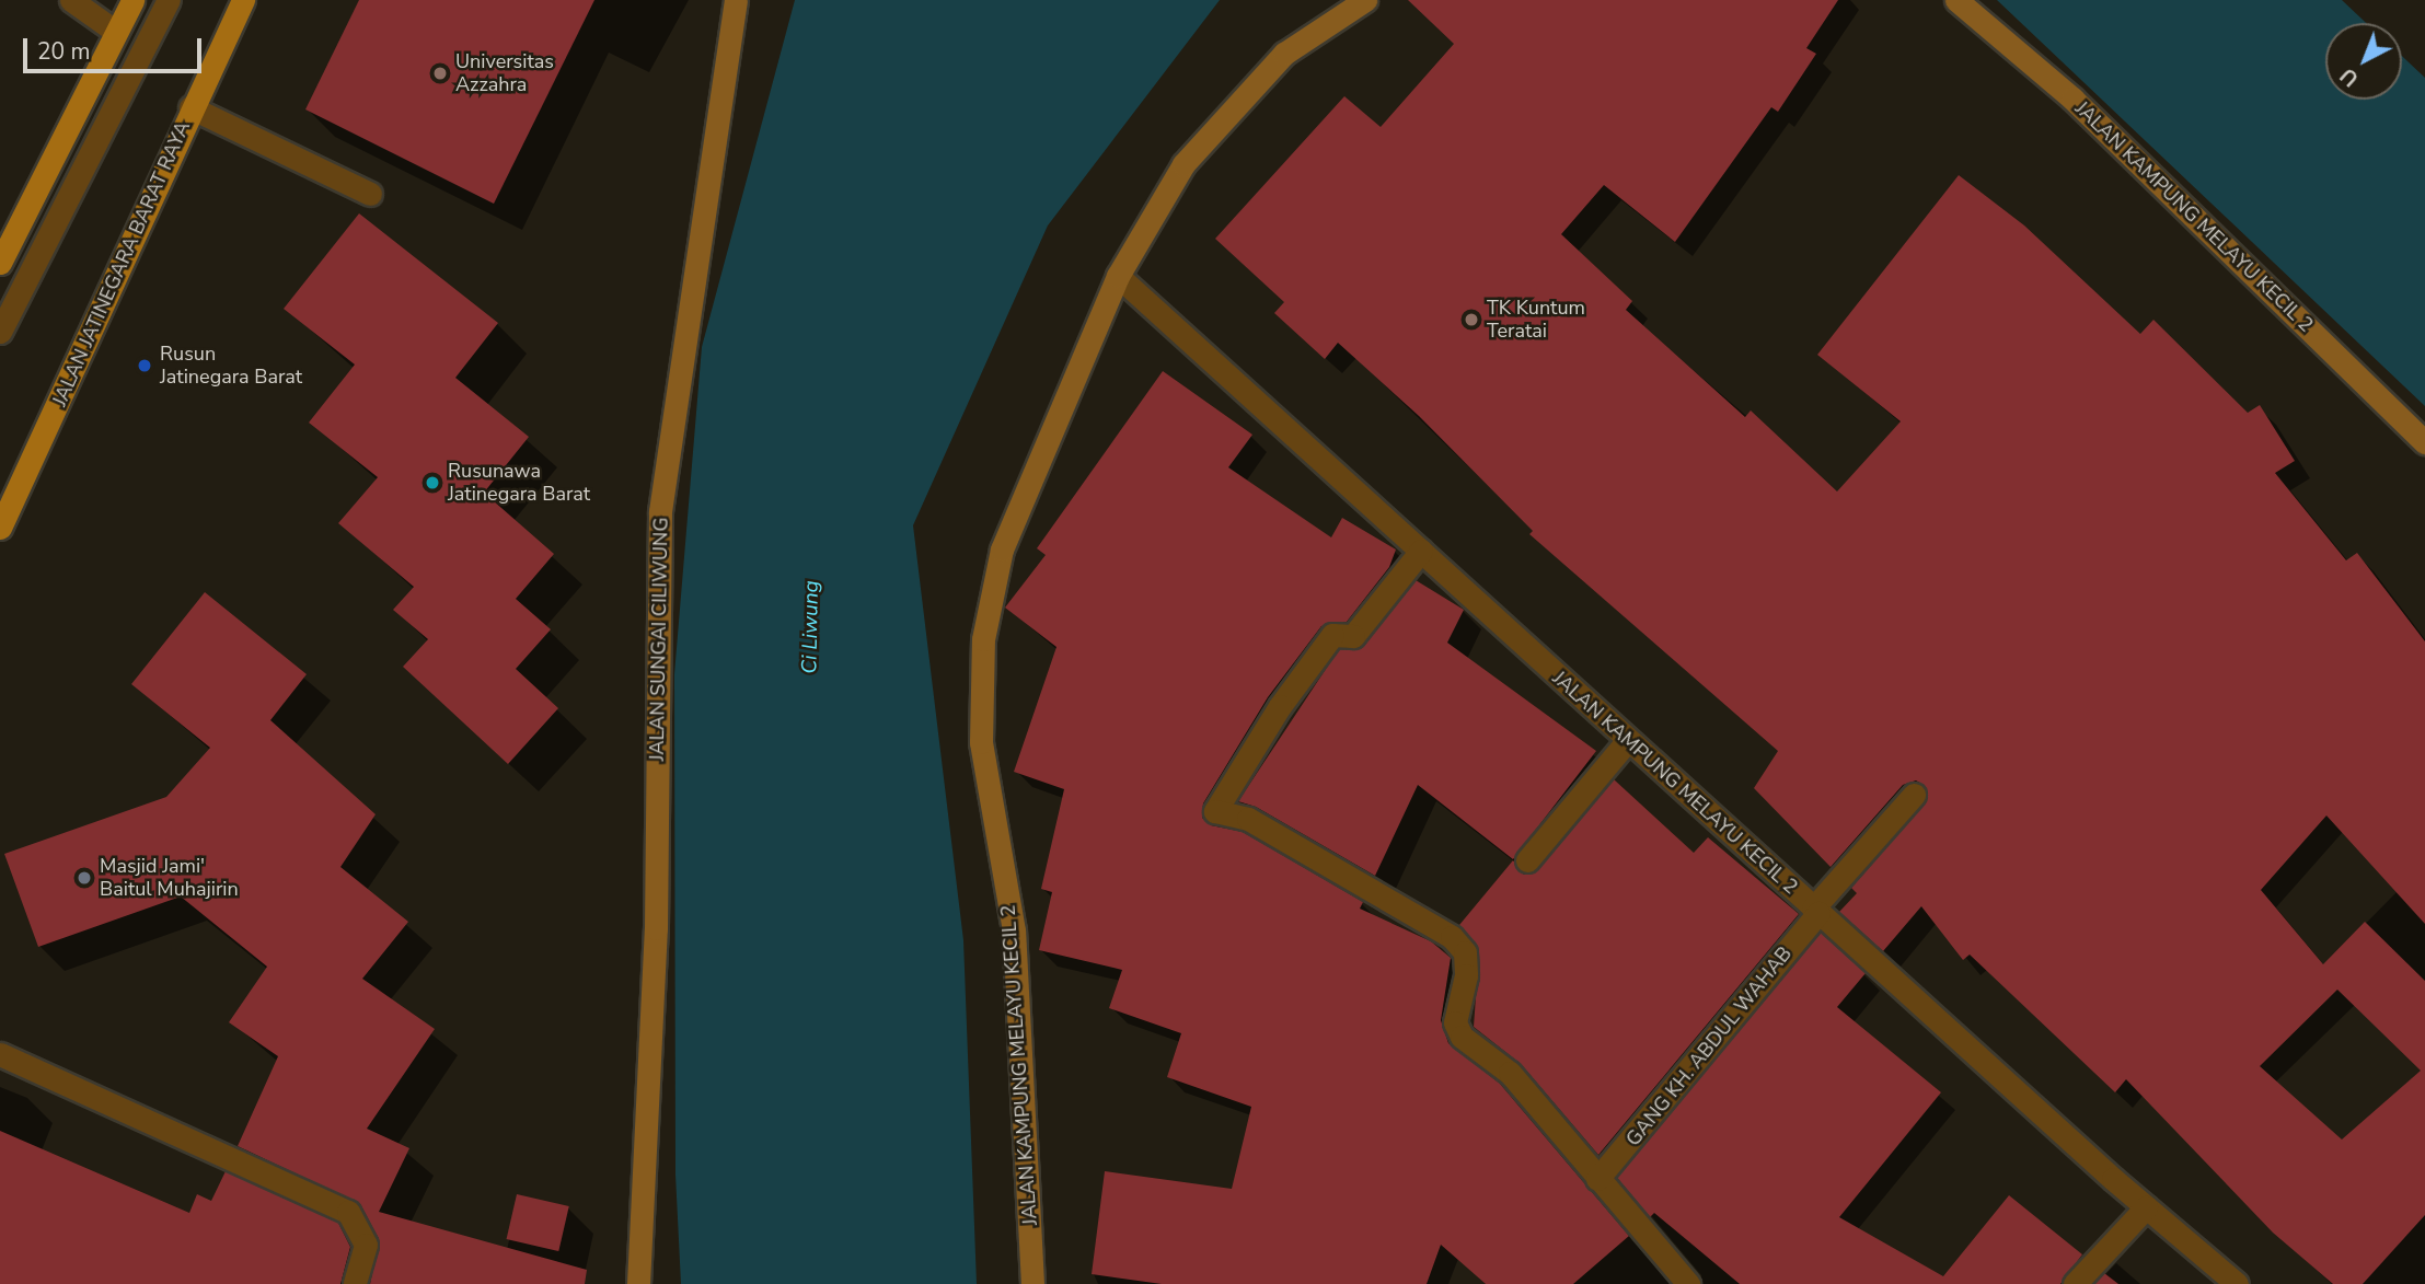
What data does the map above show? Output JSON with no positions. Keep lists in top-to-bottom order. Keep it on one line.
{"streets":{"main road":["JALAN JATINEGARA BARAT RAYA"],"street":["JALAN KAMPUNG MELAYU KECIL 2","JALAN SUNGAI CILIWUNG","GANG KH. ABDUL WAHAB"]},"crossings":[["JALAN KAMPUNG MELAYU KECIL 2","GANG KH. ABDUL WAHAB"]],"water":["Ci Liwung"],"places":["Universitas Azzahra","TK Kuntum Teratai","Rusun Jatinegara Barat","Rusunawa Jatinegara Barat","Masjid Jami' Baitul Muhajirin"],"scale_bar":"20 m","north":"bottom left"}
